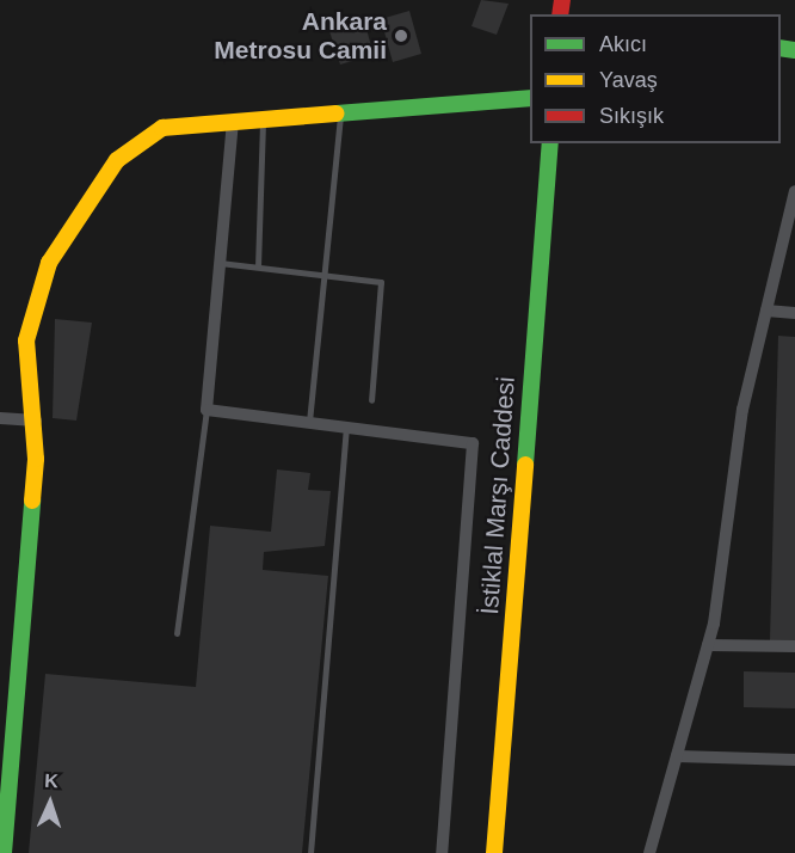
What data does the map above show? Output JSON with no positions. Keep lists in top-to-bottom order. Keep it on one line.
{"streets":{"street":["İstiklal Marşı Caddesi"]},"places":["Ankara Metrosu Camii"],"legend":["Akıcı","Yavaş","Sıkışık"],"north":"top"}
